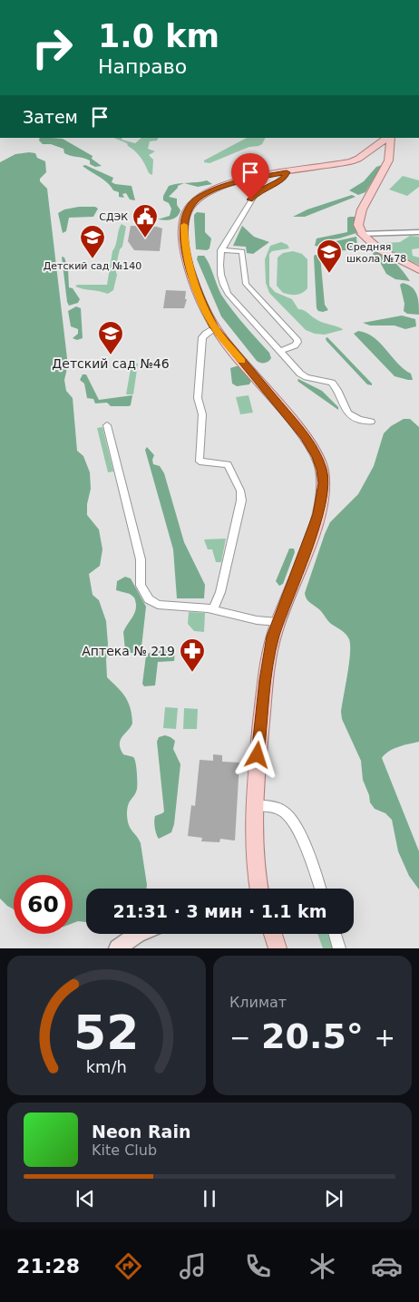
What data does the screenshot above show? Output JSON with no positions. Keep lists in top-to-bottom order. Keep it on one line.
{"places":{"public building":["СДЭК"],"school or university":["Детский сад №140","Средняя школа №78","Детский сад №46"],"pharmacy":["Аптека № 219"]},"page":{"turn":["1.0 km","Направо"],"then":"Затем","limit":"60","trip":"21:31 · 3 мин · 1.1 km","tile":"Климат","heat":["−","20.5°","+"],"song":["Neon Rain","Kite Club"],"tabs":"21:28","gauge":["52","km/h"]}}
